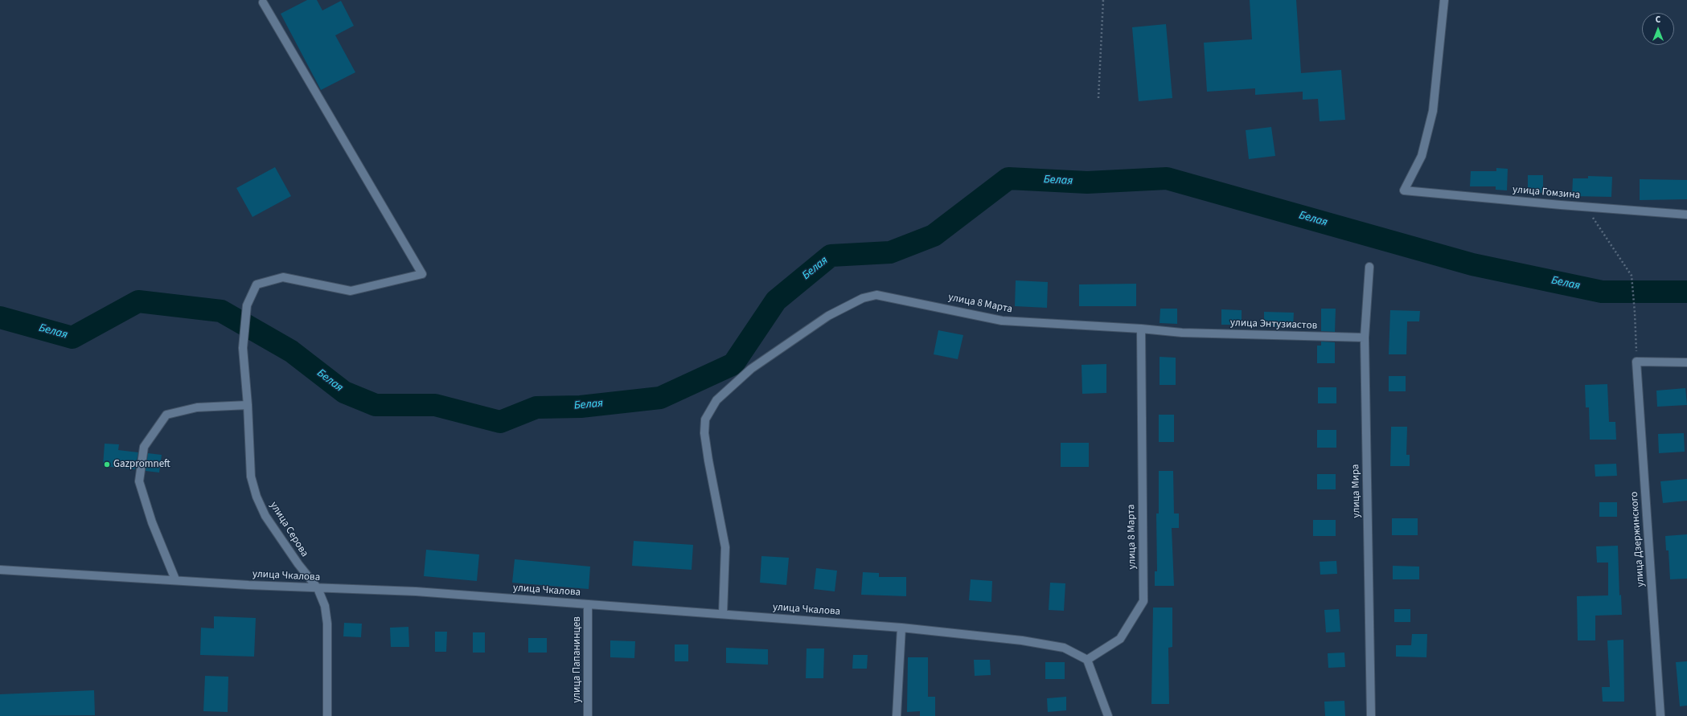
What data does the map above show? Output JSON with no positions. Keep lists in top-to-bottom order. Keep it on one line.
{"streets":{"street":["улица Гомзина","улица 8 Марта","улица Энтузиастов","улица Мира","улица Серова","улица Дзержинского","улица Чкалова","улица Папанинцев"]},"crossings":[["улица 8 Марта","улица Энтузиастов"],["улица 8 Марта","улица Чкалова"],["улица Энтузиастов","улица Мира"],["улица Серова","улица Чкалова"],["улица Чкалова","улица Папанинцев"]],"water":["Белая"],"places":["Gazpromneft"],"north":"top"}
